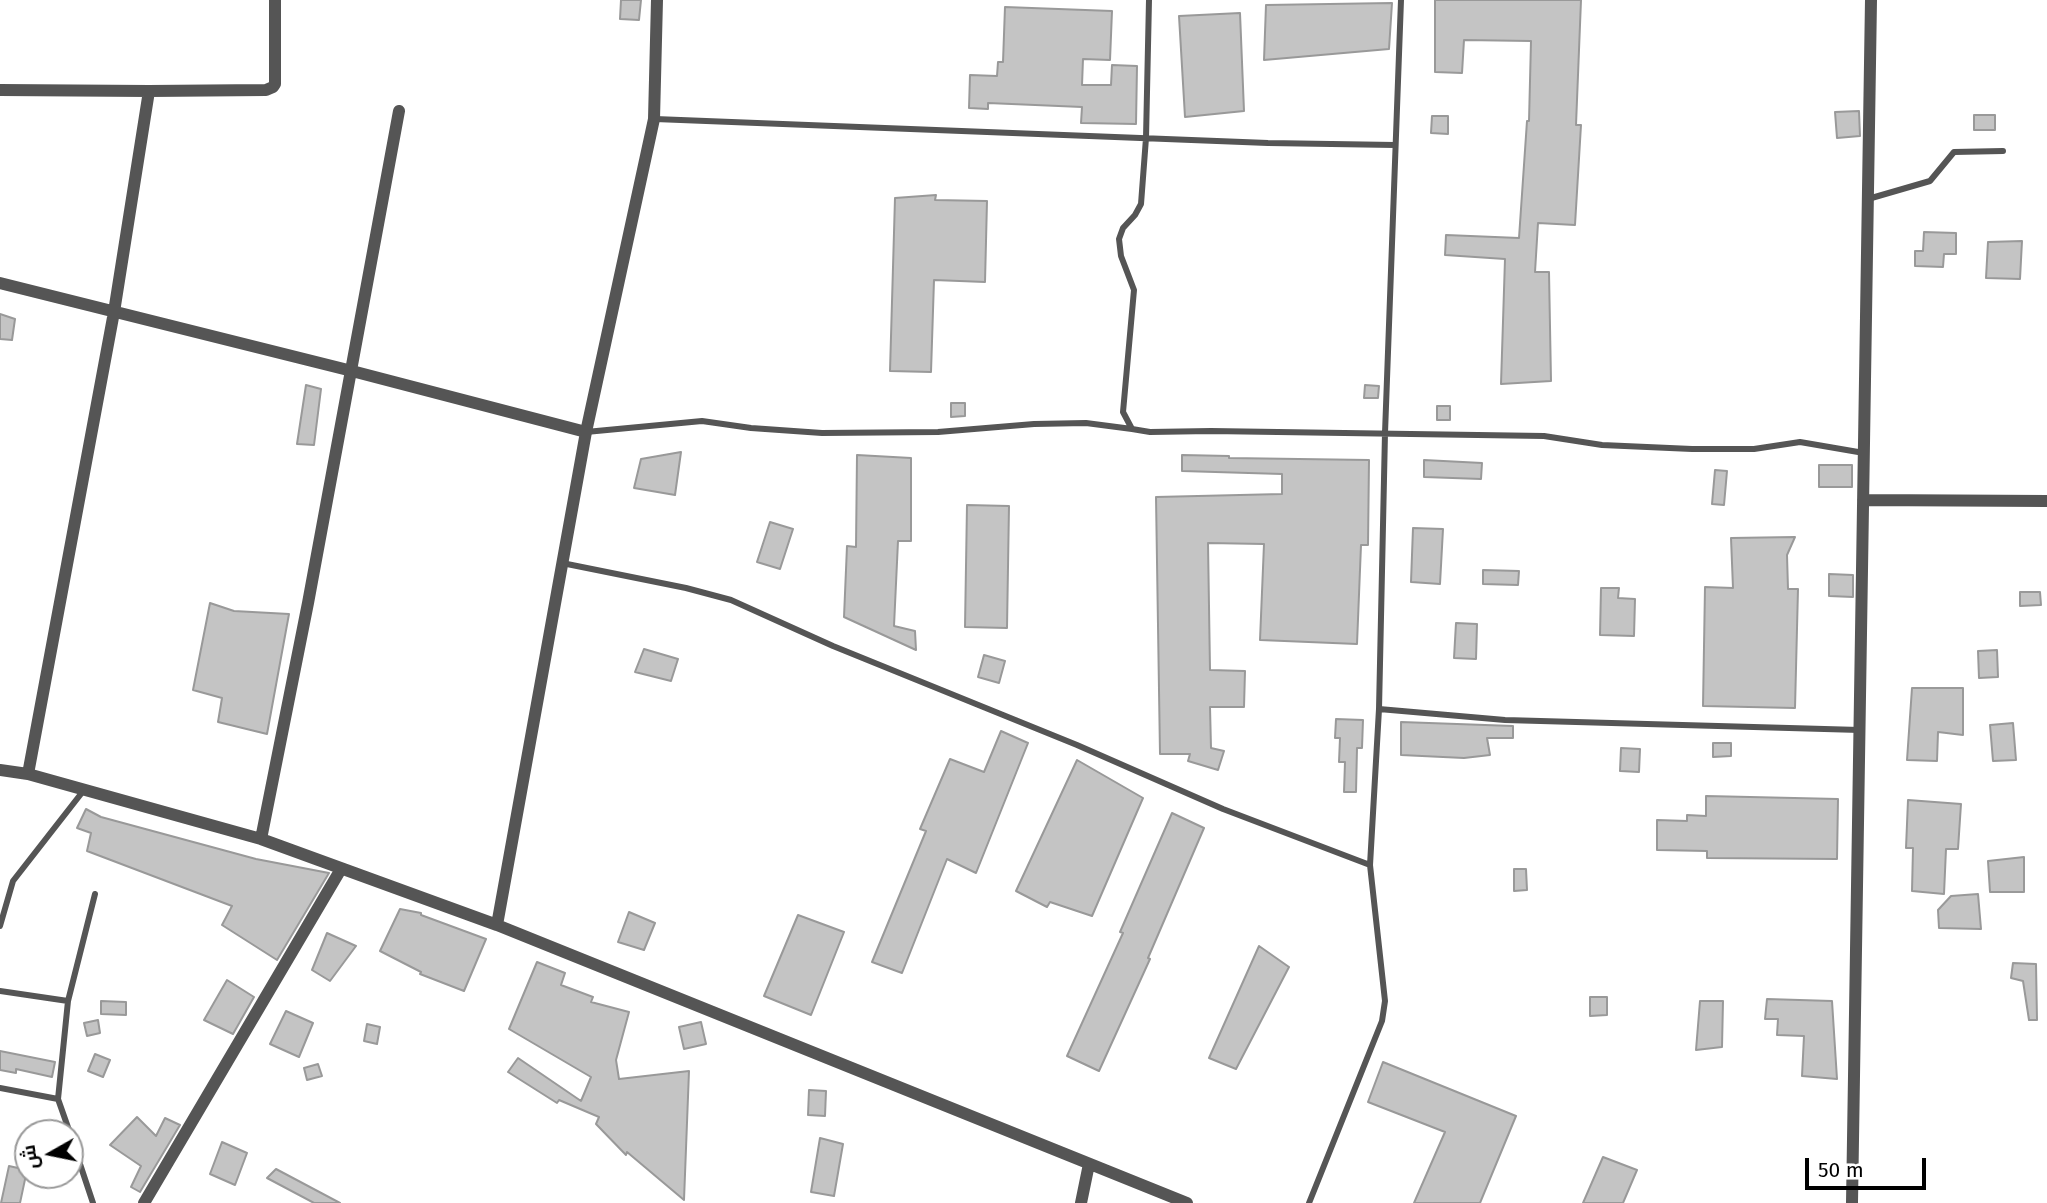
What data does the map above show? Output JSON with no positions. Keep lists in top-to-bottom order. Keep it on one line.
{"scale_bar":"50 m","north":"left"}
